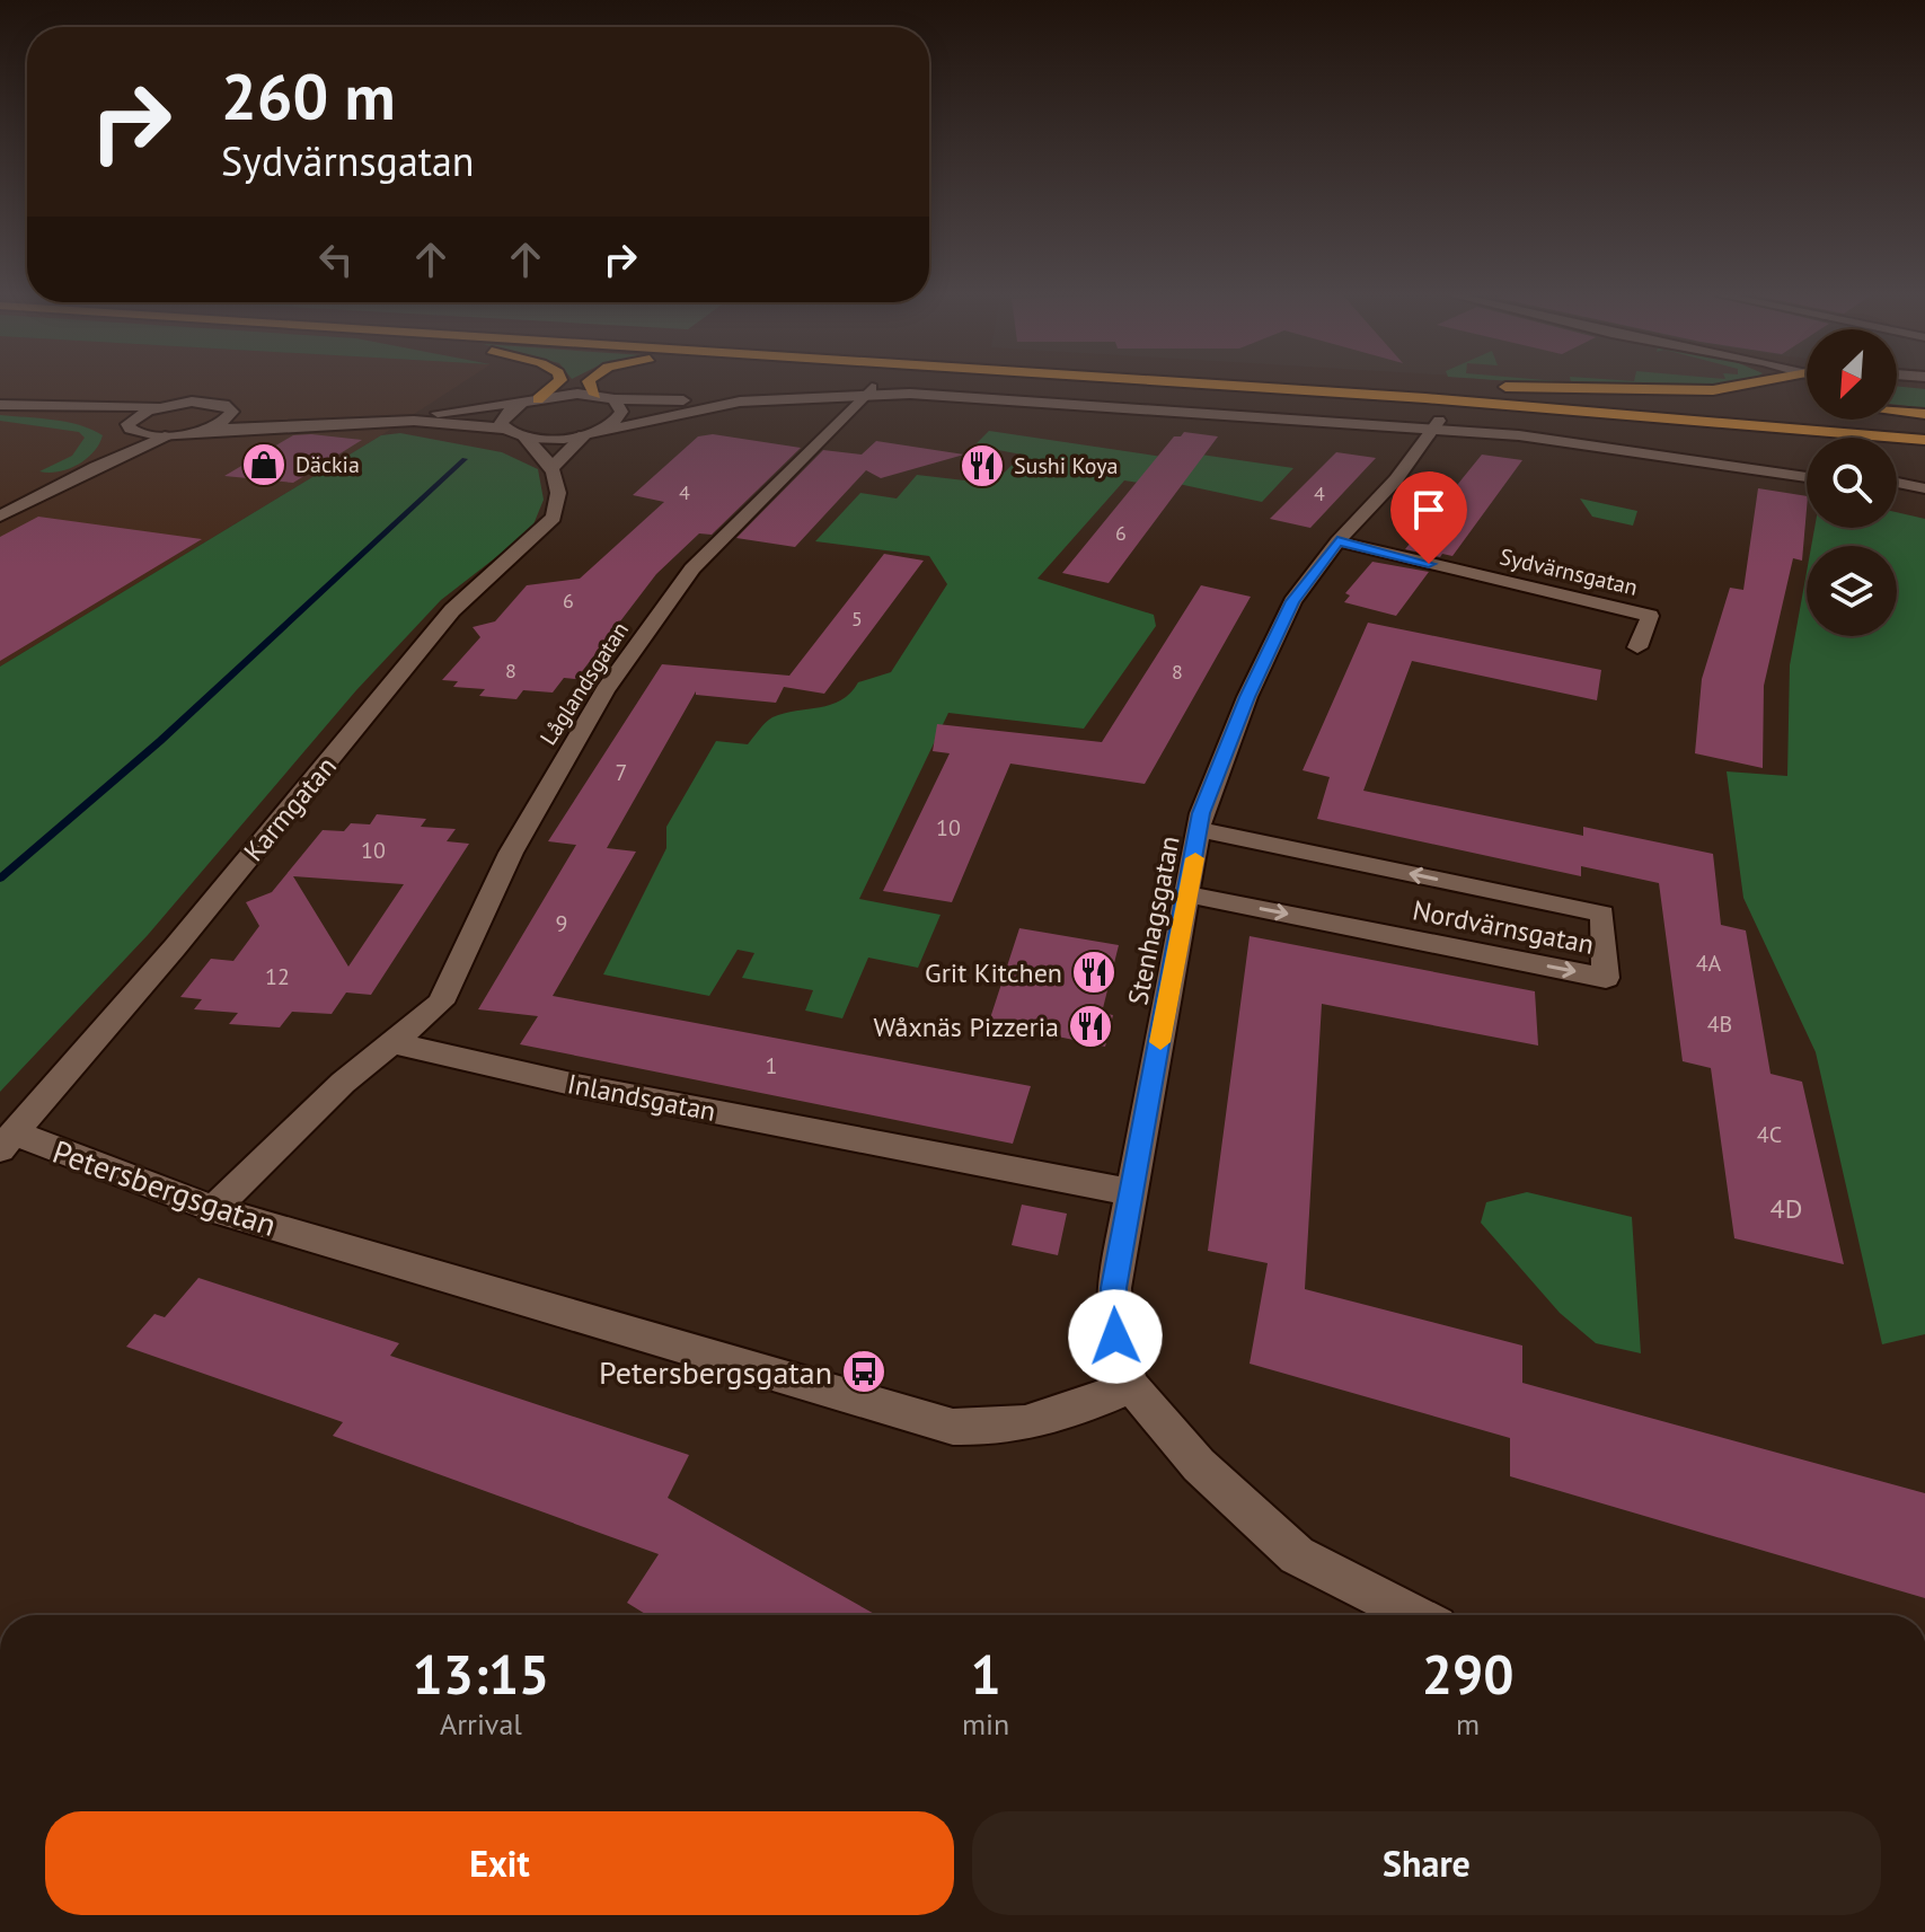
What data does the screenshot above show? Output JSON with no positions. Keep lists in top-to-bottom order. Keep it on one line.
{"streets":{"street":["Sydvärnsgatan","Låglandsgatan","Karmgatan","Stenhagsgatan","Nordvärnsgatan","Inlandsgatan","Petersbergsgatan"]},"crossings":[["Sydvärnsgatan","Stenhagsgatan"],["Låglandsgatan","Inlandsgatan"],["Karmgatan","Petersbergsgatan"],["Stenhagsgatan","Nordvärnsgatan"],["Stenhagsgatan","Inlandsgatan"],["Stenhagsgatan","Petersbergsgatan"]],"places":{"shop":["Däckia"],"restaurant":["Sushi Koya","Grit Kitchen","Wåxnäs Pizzeria"],"bus stop":["Petersbergsgatan"]},"house_numbers":["4","4","6","6","5","8","8","7","10","10","9","4A","12","4B","1","4C","4D"],"north":"bottom left","page":{"turn":["260 m","Sydvärnsgatan"],"eta":["13:15","Arrival","1","min","290","m"],"buttons":["Exit","Share"]}}
